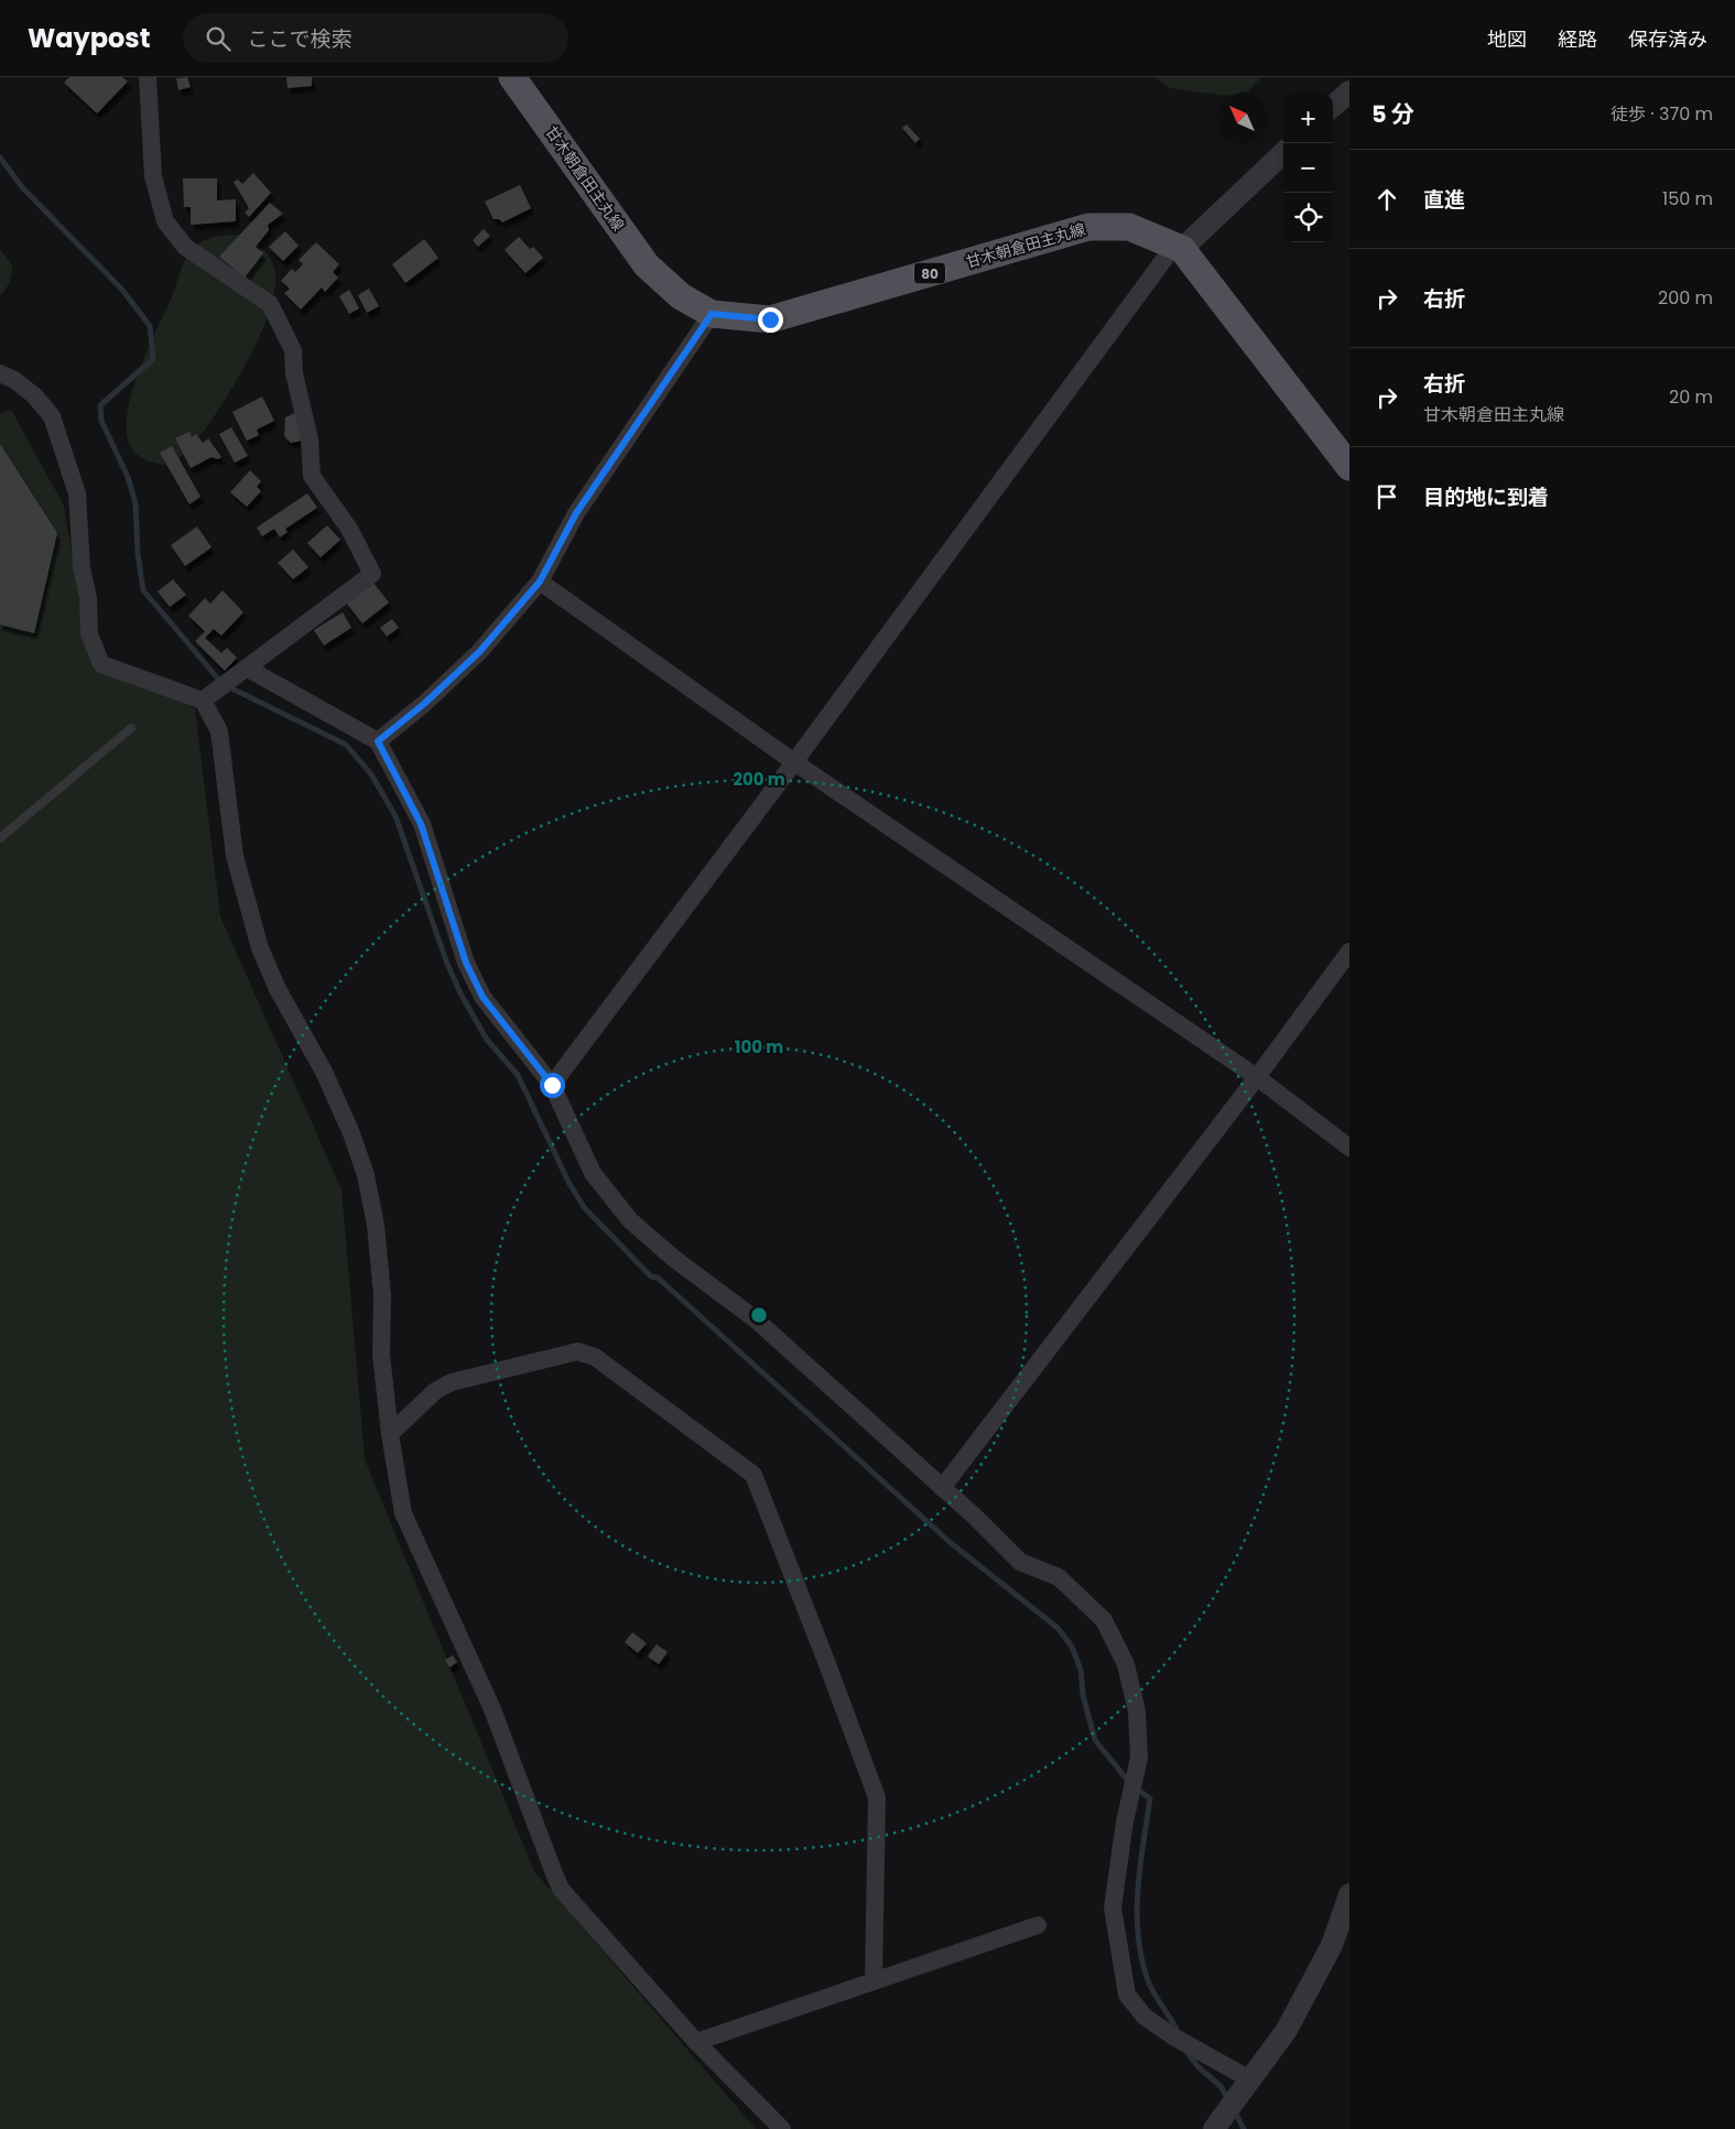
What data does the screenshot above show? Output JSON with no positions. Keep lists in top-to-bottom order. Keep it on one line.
{"streets":{"main road":["甘木朝倉田主丸線","80"]},"north":"top left","page":{"header":"Waypost","search":"ここで検索","nav":["地図","経路","保存済み"],"heading":["5 分","徒歩 · 370 m"],"map_buttons":["+","−"],"list":[["直進","150 m"],["右折","200 m"],["右折","甘木朝倉田主丸線","20 m"],"目的地に到着"]},"rings":["200 m","100 m"]}
